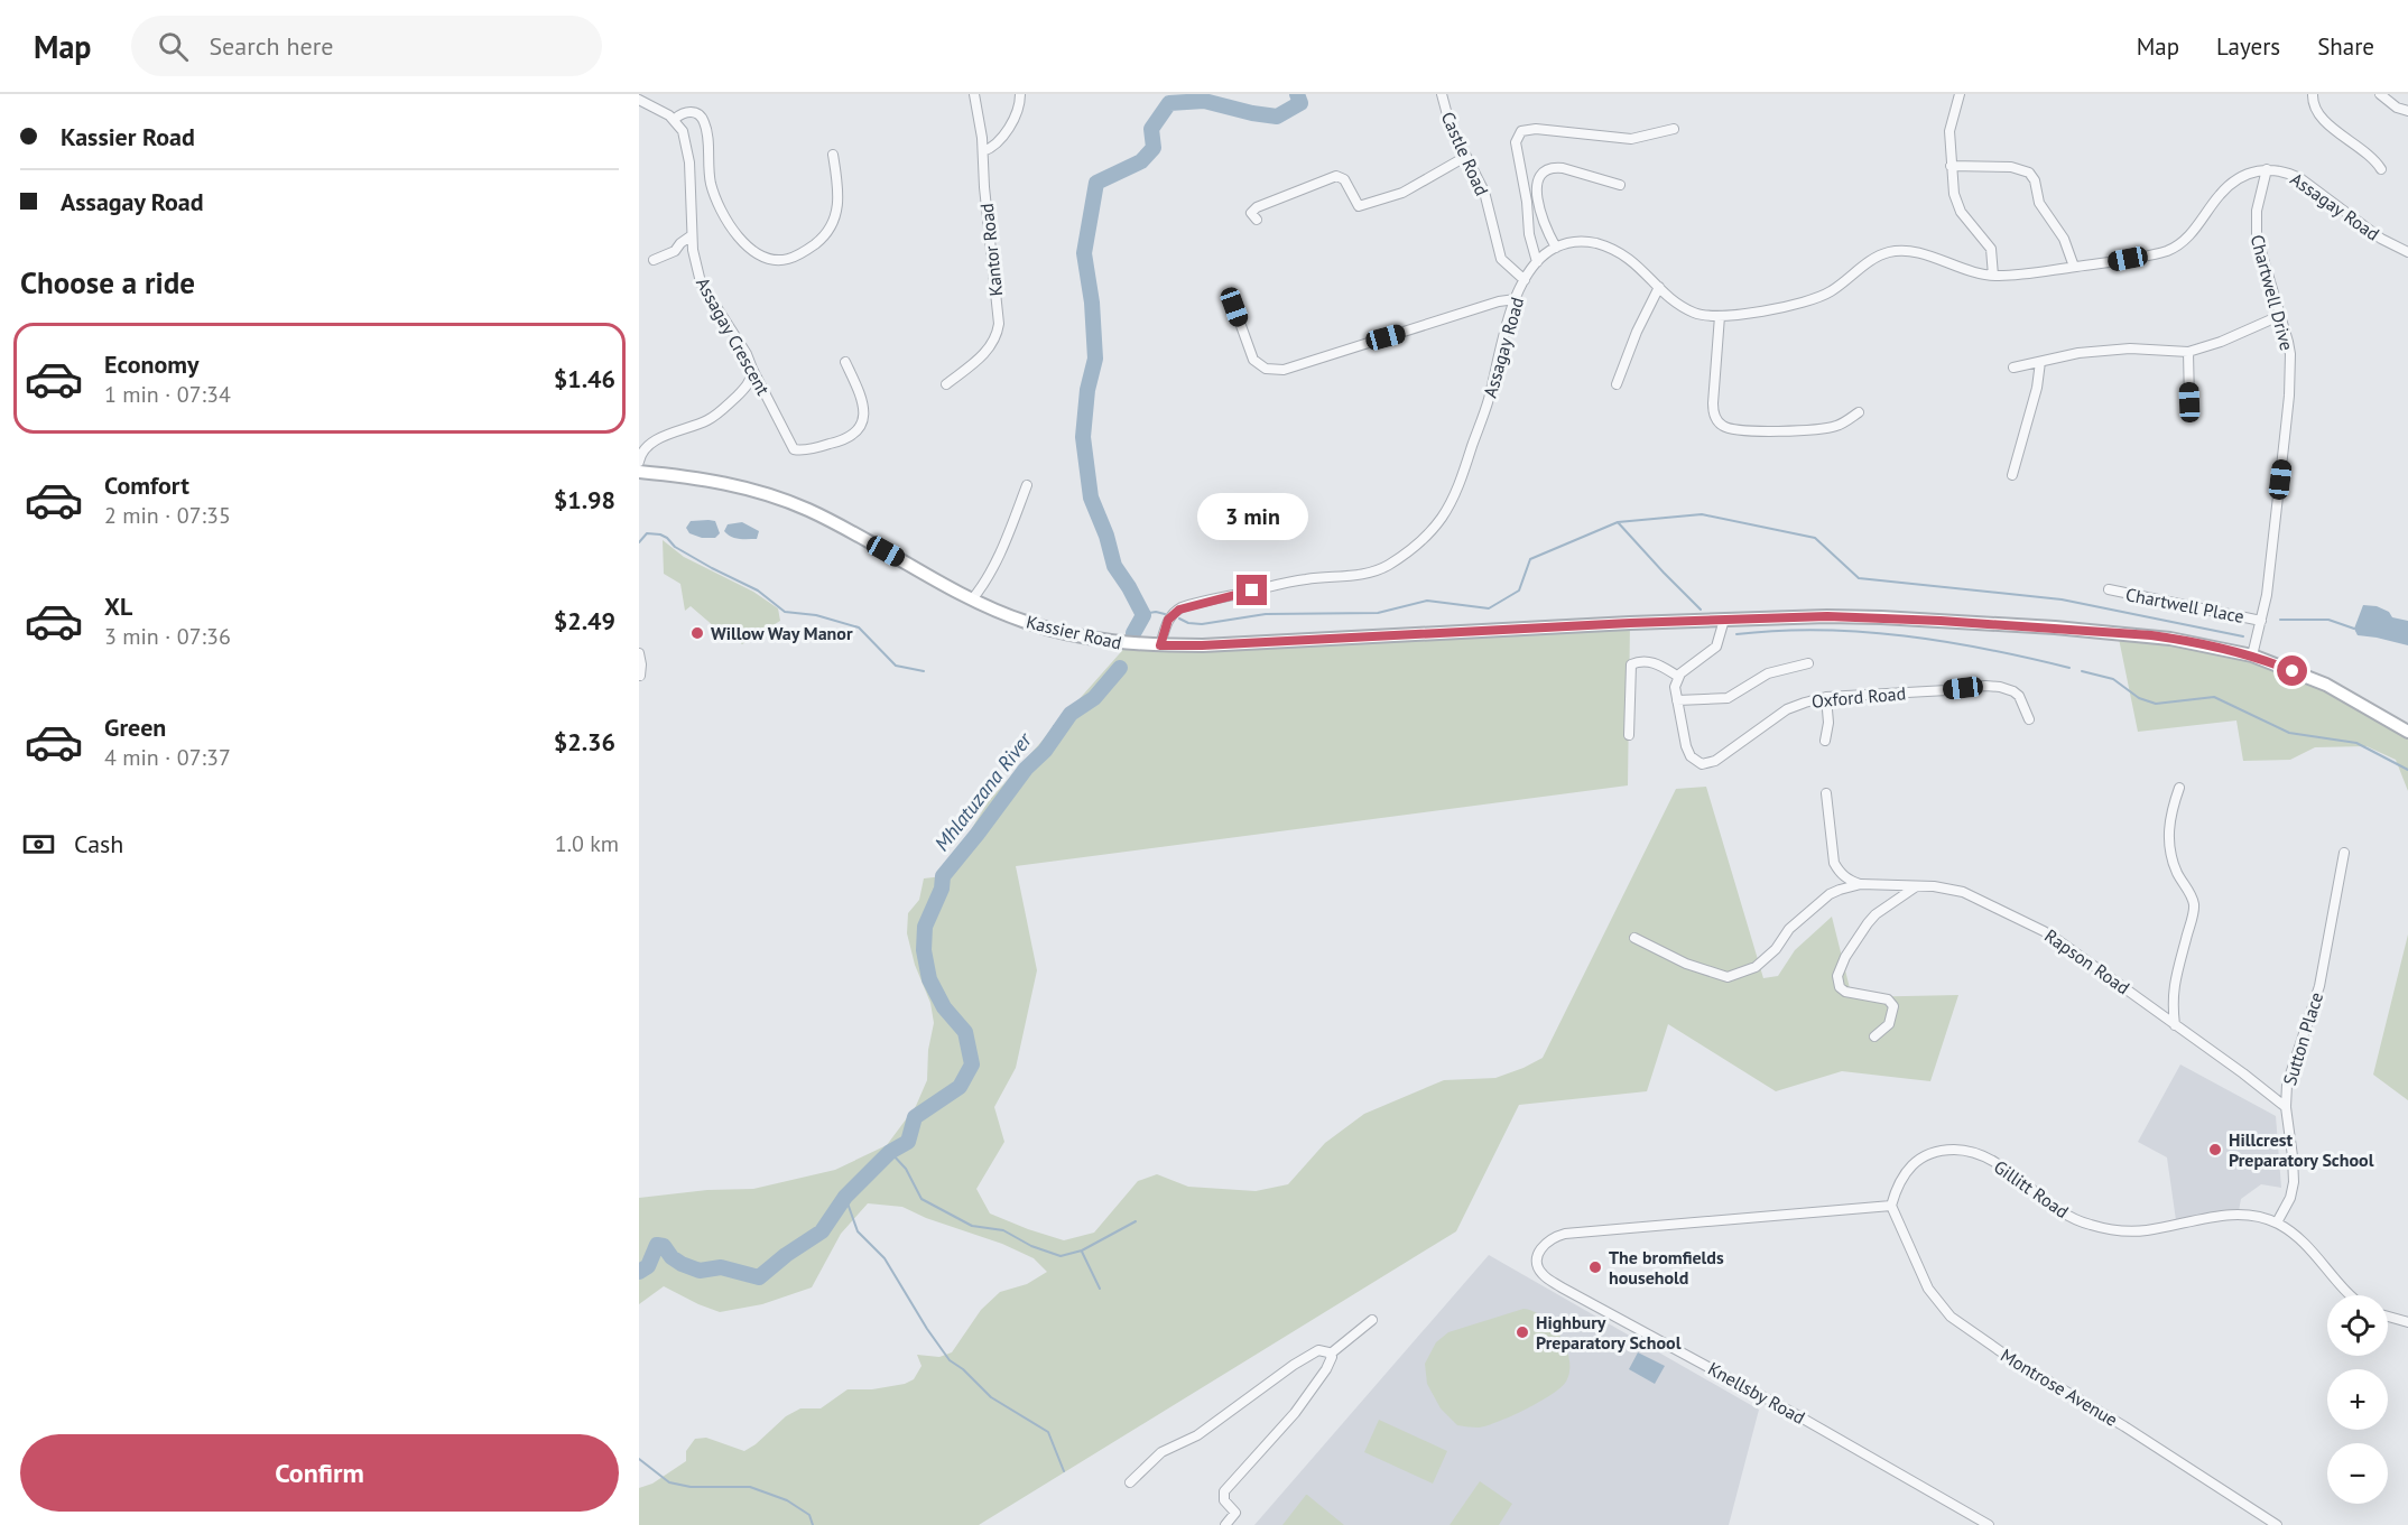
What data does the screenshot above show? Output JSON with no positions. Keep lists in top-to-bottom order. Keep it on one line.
{"streets":{"main road":["Kassier Road"],"street":["Castle Road","Assagay Road","Kantor Road","Chartwell Drive","Assagay Crescent","Chartwell Place","Oxford Road","Rapson Road","Sutton Place","Gillitt Road","Montrose Avenue","Knellsby Road"]},"crossings":[["Castle Road","Assagay Road"],["Assagay Road","Chartwell Drive"],["Assagay Road","Kassier Road"],["Chartwell Drive","Chartwell Place"],["Chartwell Drive","Kassier Road"],["Rapson Road","Sutton Place"],["Sutton Place","Gillitt Road"],["Gillitt Road","Montrose Avenue"],["Gillitt Road","Knellsby Road"],["Montrose Avenue","Knellsby Road"]],"water":["Mhlatuzana River"],"places":["Willow Way Manor","Hillcrest Preparatory School","The bromfields household","Highbury Preparatory School"],"page":{"header":"Map","search":"Search here","nav":["Map","Layers","Share"],"banner":["Kassier Road","Assagay Road"],"heading":"Choose a ride","list":[{"name":"Economy","note":"1 min · 07:34","value":"$1.46"},{"name":"Comfort","note":"2 min · 07:35","value":"$1.98"},{"name":"XL","note":"3 min · 07:36","value":"$2.49"},{"name":"Green","note":"4 min · 07:37","value":"$2.36"}],"bubble":"3 min","pay":["Cash","1.0 km"],"map_buttons":["+","−"],"buttons":"Confirm"}}
